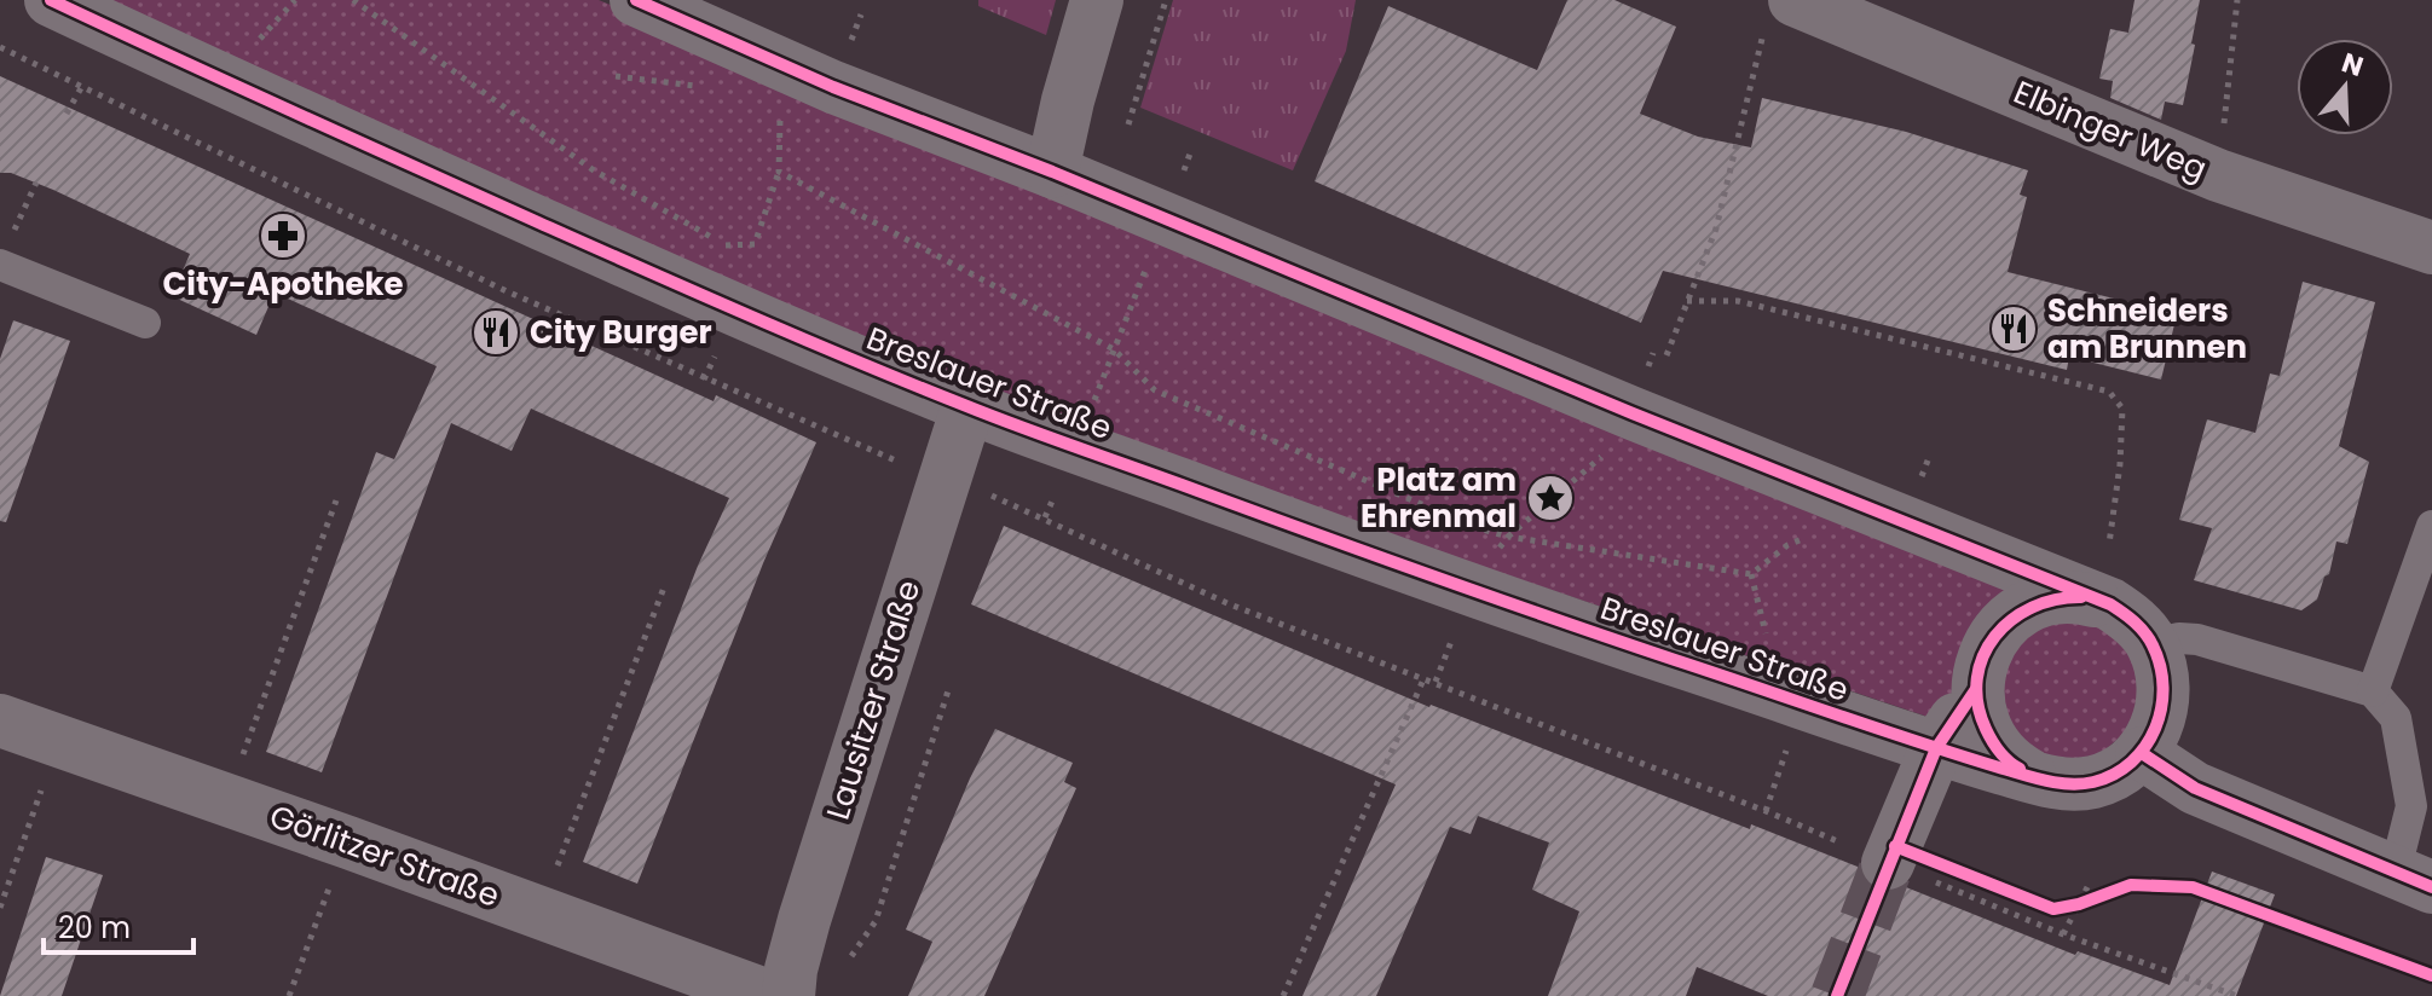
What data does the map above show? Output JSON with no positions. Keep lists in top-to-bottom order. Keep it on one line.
{"streets":{"street":["Elbinger Weg","Breslauer Straße","Lausitzer Straße","Görlitzer Straße"]},"crossings":[["Breslauer Straße","Lausitzer Straße"],["Lausitzer Straße","Görlitzer Straße"]],"places":{"pharmacy":["City-Apotheke"],"restaurant":["Schneiders am Brunnen","City Burger"],"place":["Platz am Ehrenmal"]},"scale_bar":"20 m","north":"top"}
